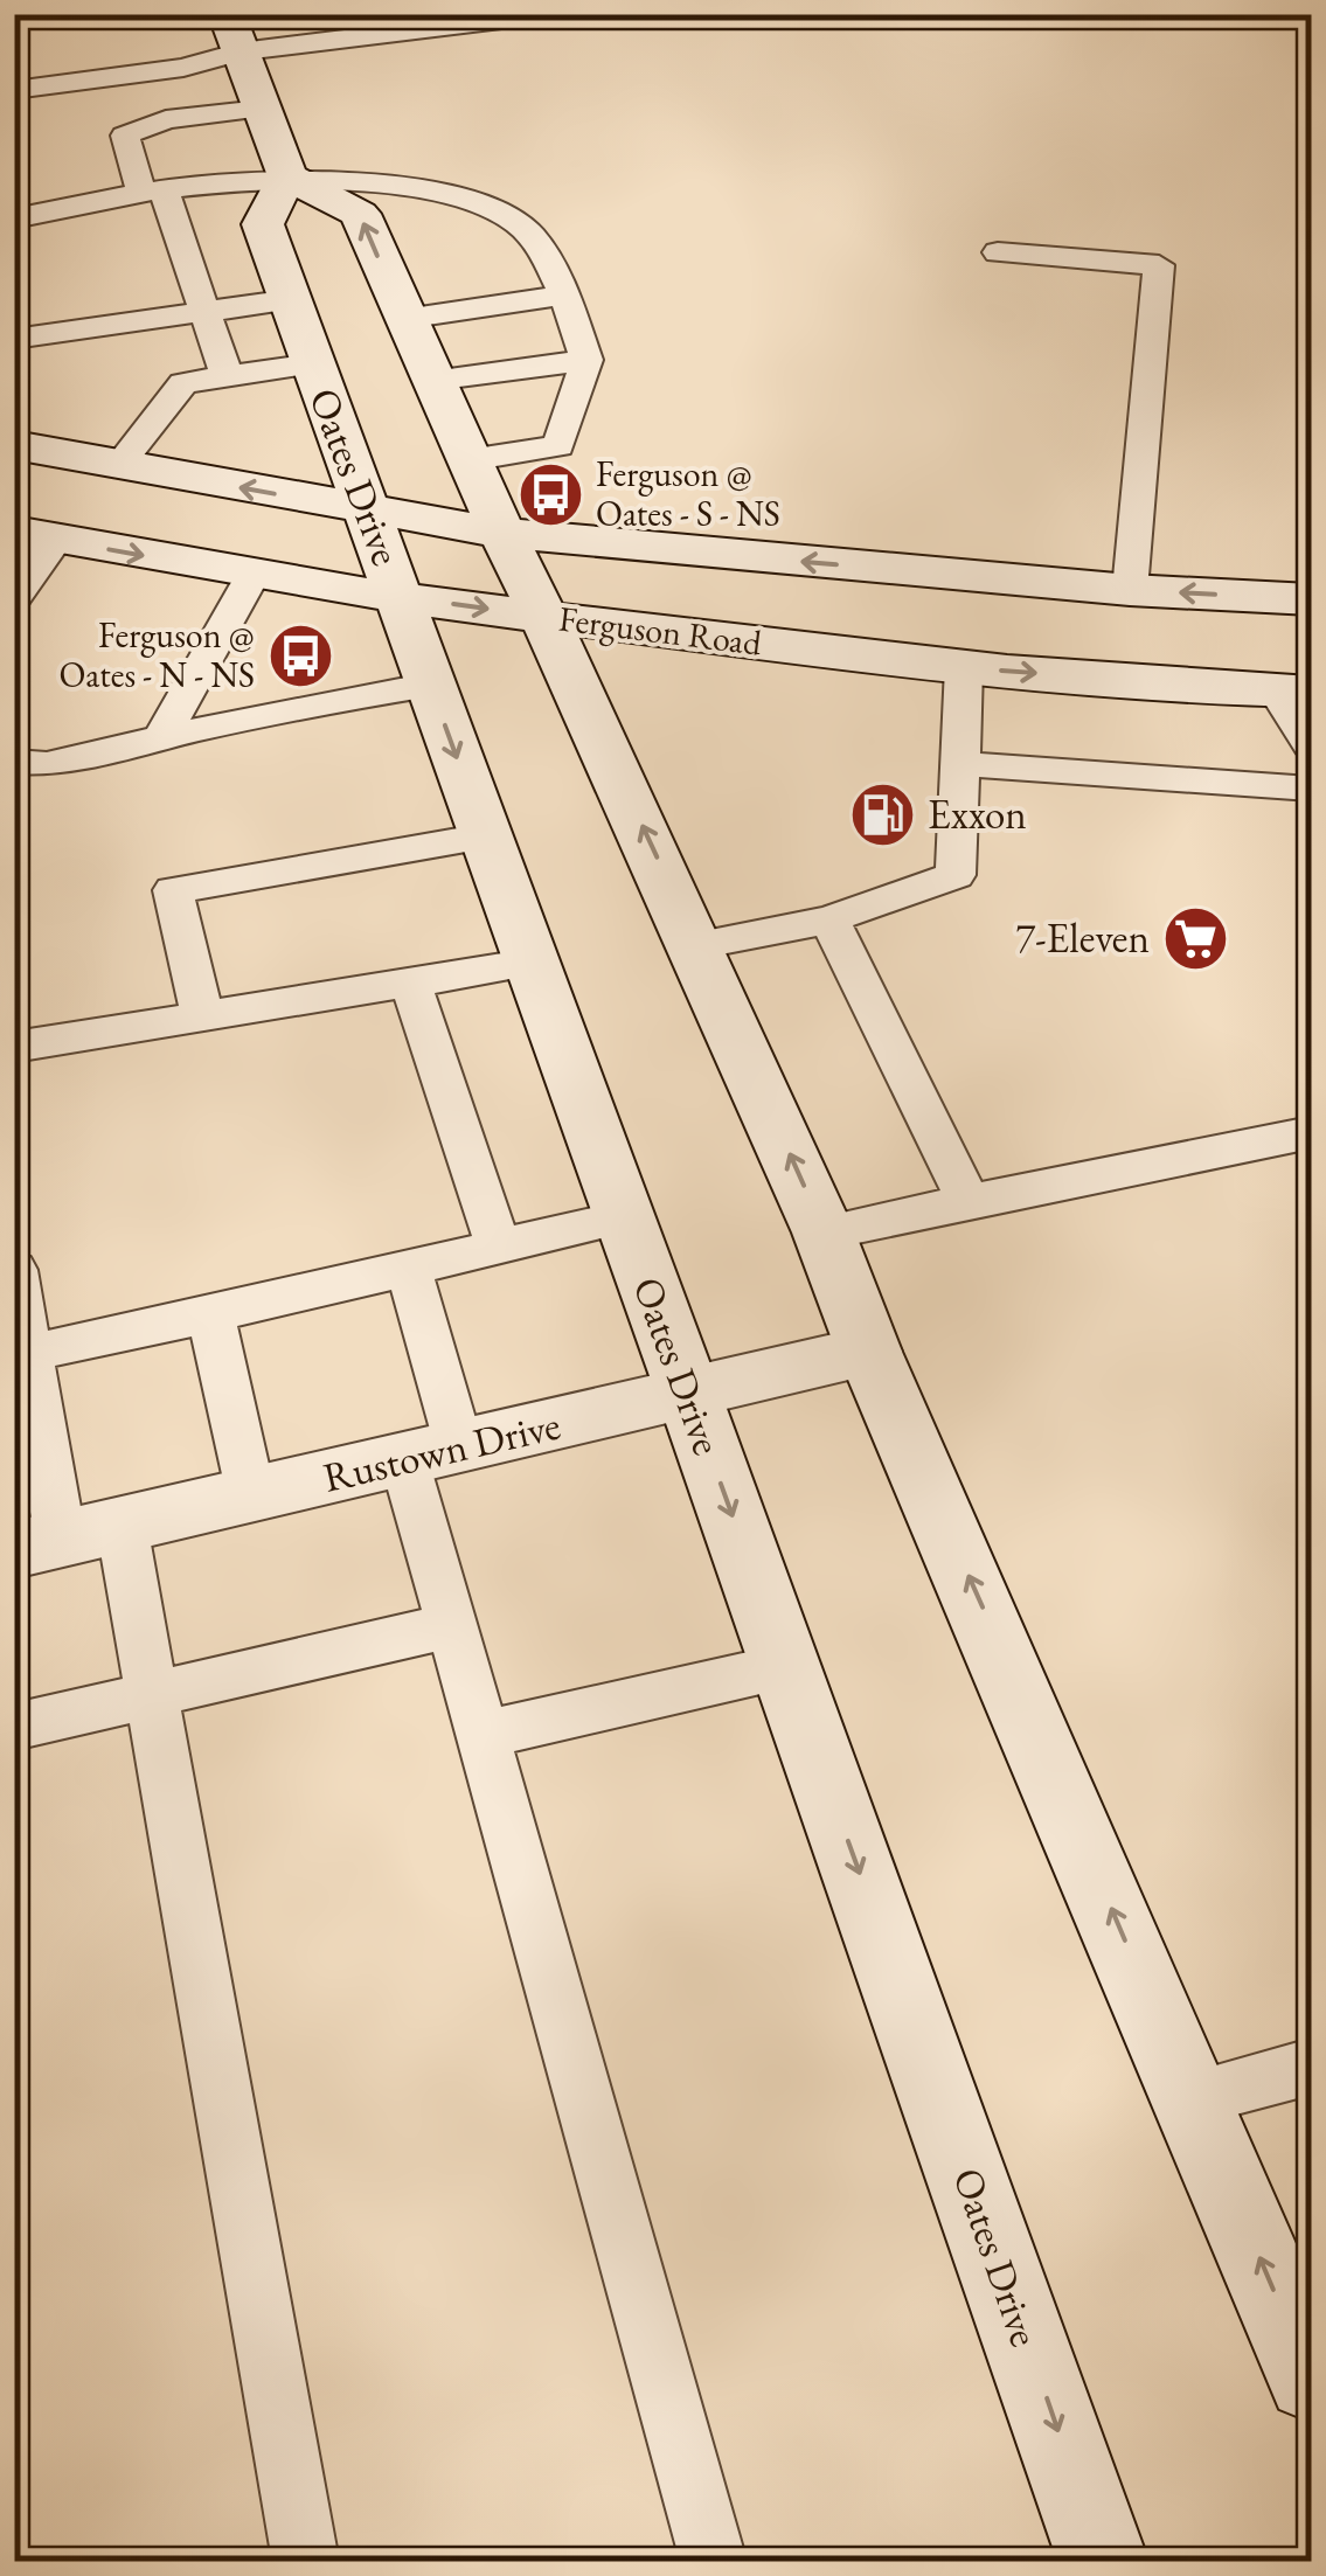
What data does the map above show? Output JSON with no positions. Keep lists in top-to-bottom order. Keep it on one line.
{"streets":{"main road":["Oates Drive","Ferguson Road","Rustown Drive"]},"crossings":[["Oates Drive","Ferguson Road"],["Oates Drive","Rustown Drive"]],"places":{"bus stop":["Ferguson @ Oates - S - NS","Ferguson @ Oates - N - NS"],"fuel station":["Exxon"],"supermarket":["7-Eleven"]}}
